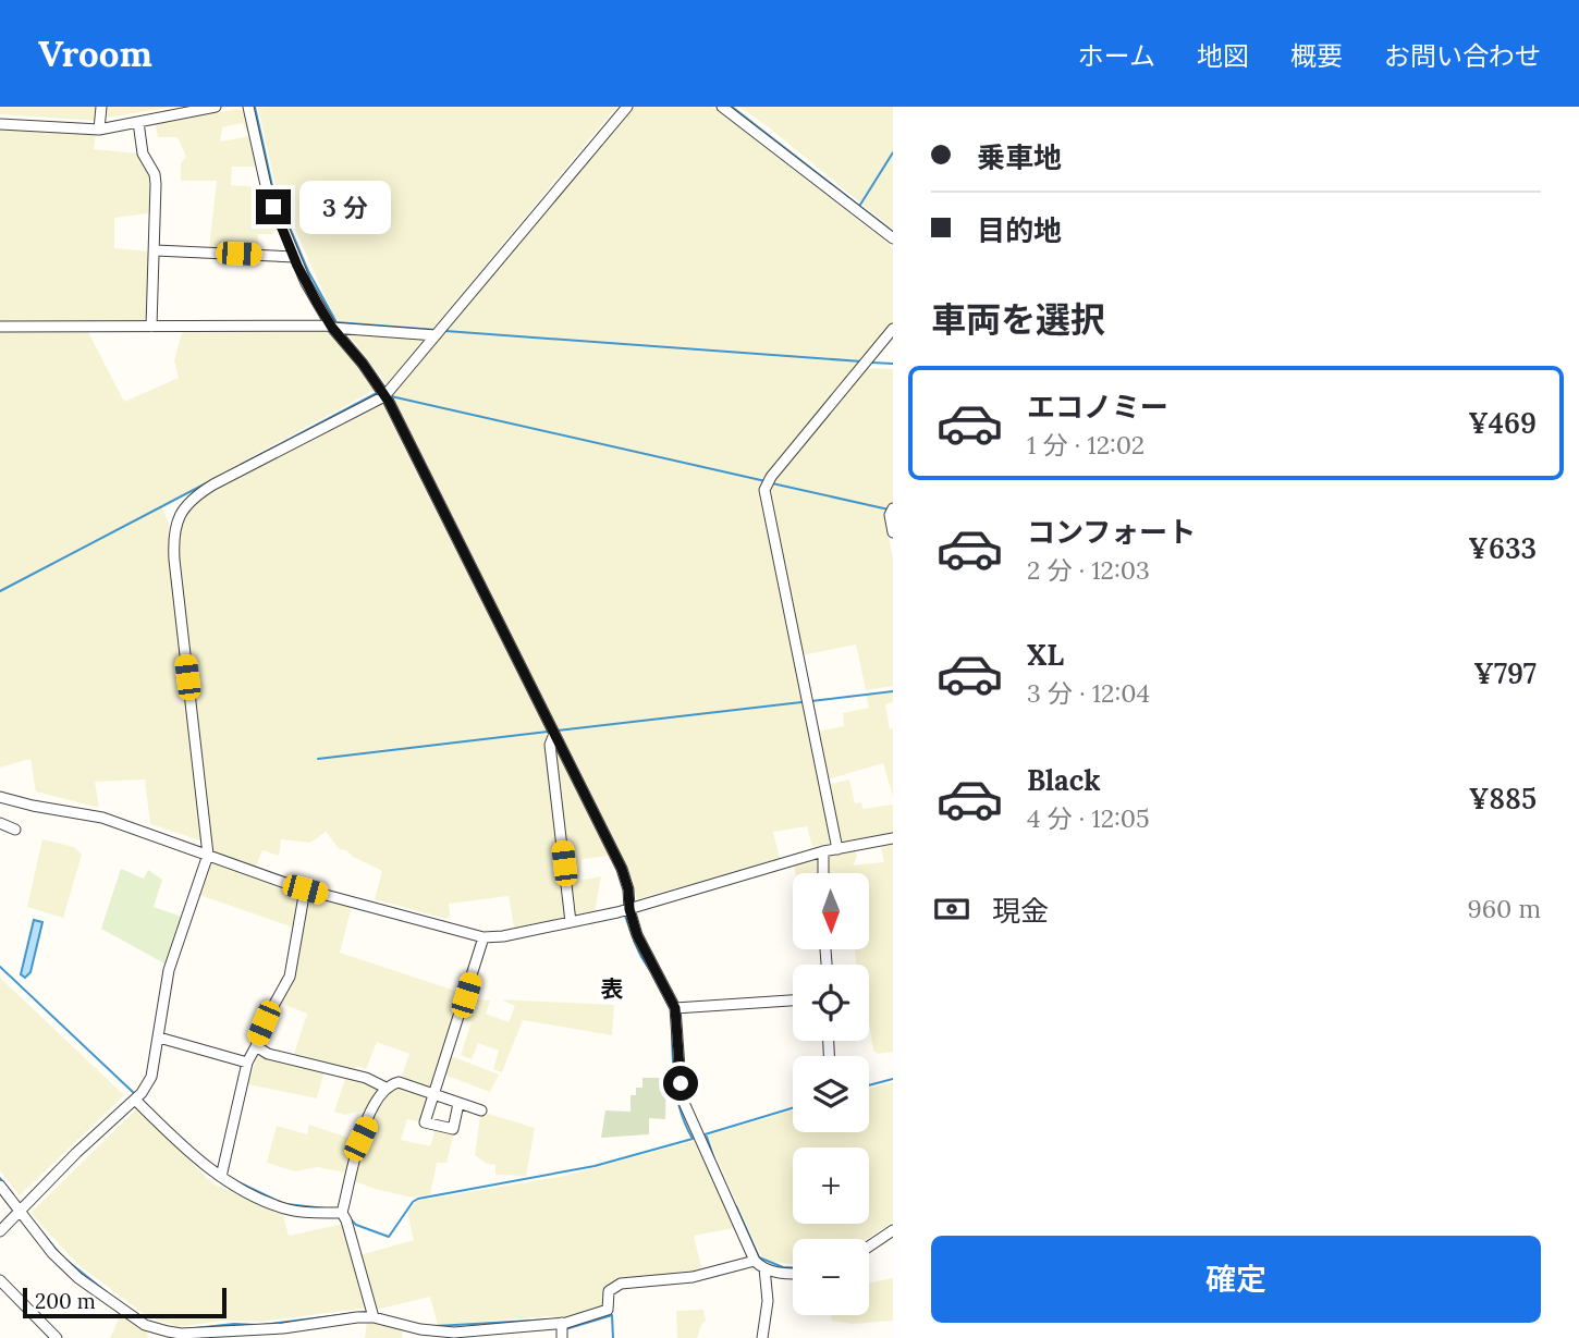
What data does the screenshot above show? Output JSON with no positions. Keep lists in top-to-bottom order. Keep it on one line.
{"districts":["表"],"scale_bar":"200 m","north":"bottom","page":{"header":"Vroom","nav":["ホーム","地図","概要","お問い合わせ"],"banner":["乗車地","目的地"],"bubble":"3 分","heading":"車両を選択","list":[{"name":"エコノミー","note":"1 分 · 12:02","value":"¥469"},{"name":"コンフォート","note":"2 分 · 12:03","value":"¥633"},{"name":"XL","note":"3 分 · 12:04","value":"¥797"},{"name":"Black","note":"4 分 · 12:05","value":"¥885"}],"pay":["現金","960 m"],"map_buttons":["+","−"],"buttons":"確定","scale":"200 m"}}
